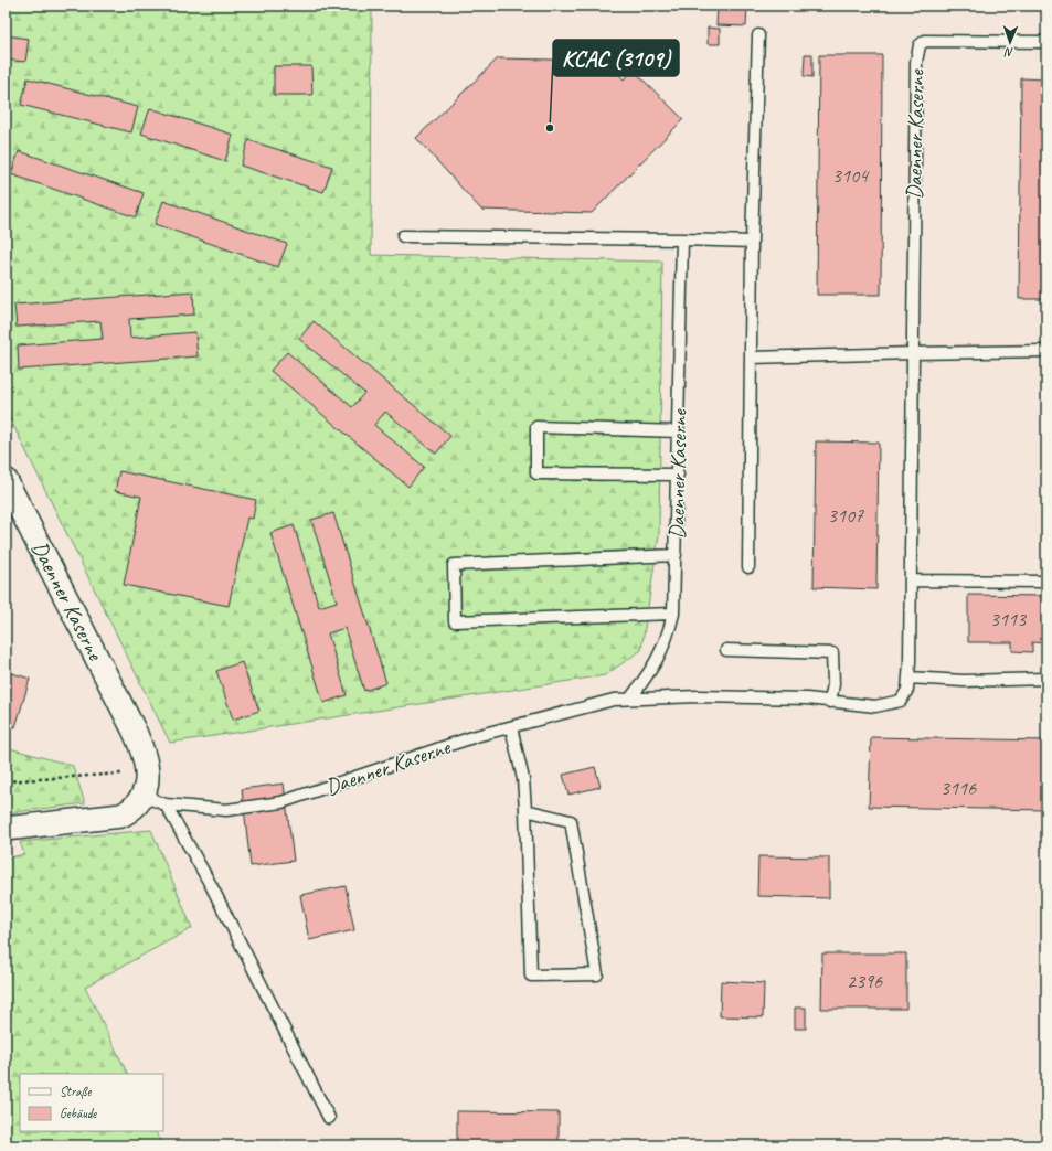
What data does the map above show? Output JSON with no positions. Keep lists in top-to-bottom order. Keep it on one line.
{"streets":{"street":["Daenner Kaserne"]},"places":["KCAC (3109)"],"house_numbers":["3104","3107","3113","3116","2396"],"legend":["Straße","Gebäude"],"north":"bottom"}
